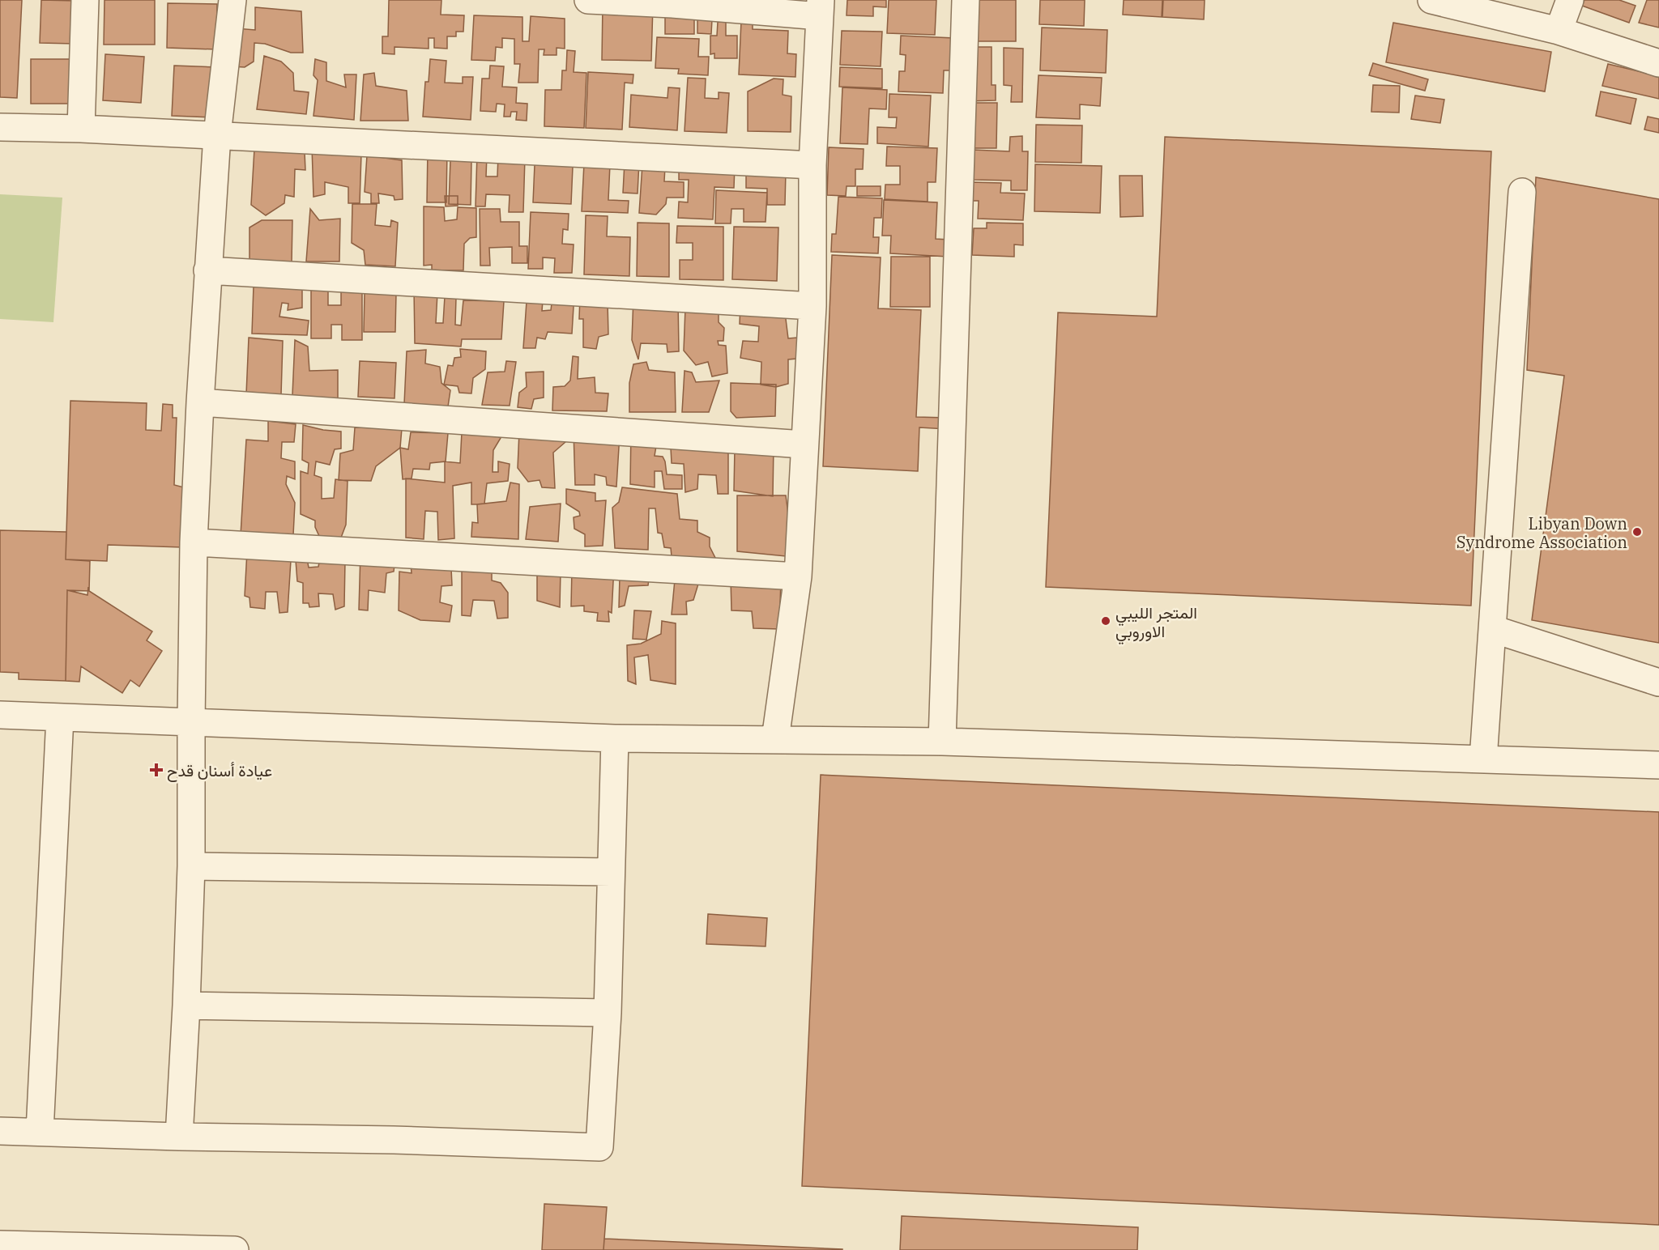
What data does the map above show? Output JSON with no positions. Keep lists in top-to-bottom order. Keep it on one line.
{"places":{"other":["Libyan Down Syndrome Association","المتجر الليبي الاوروبي"],"health":["عيادة أسنان قدح"]}}
